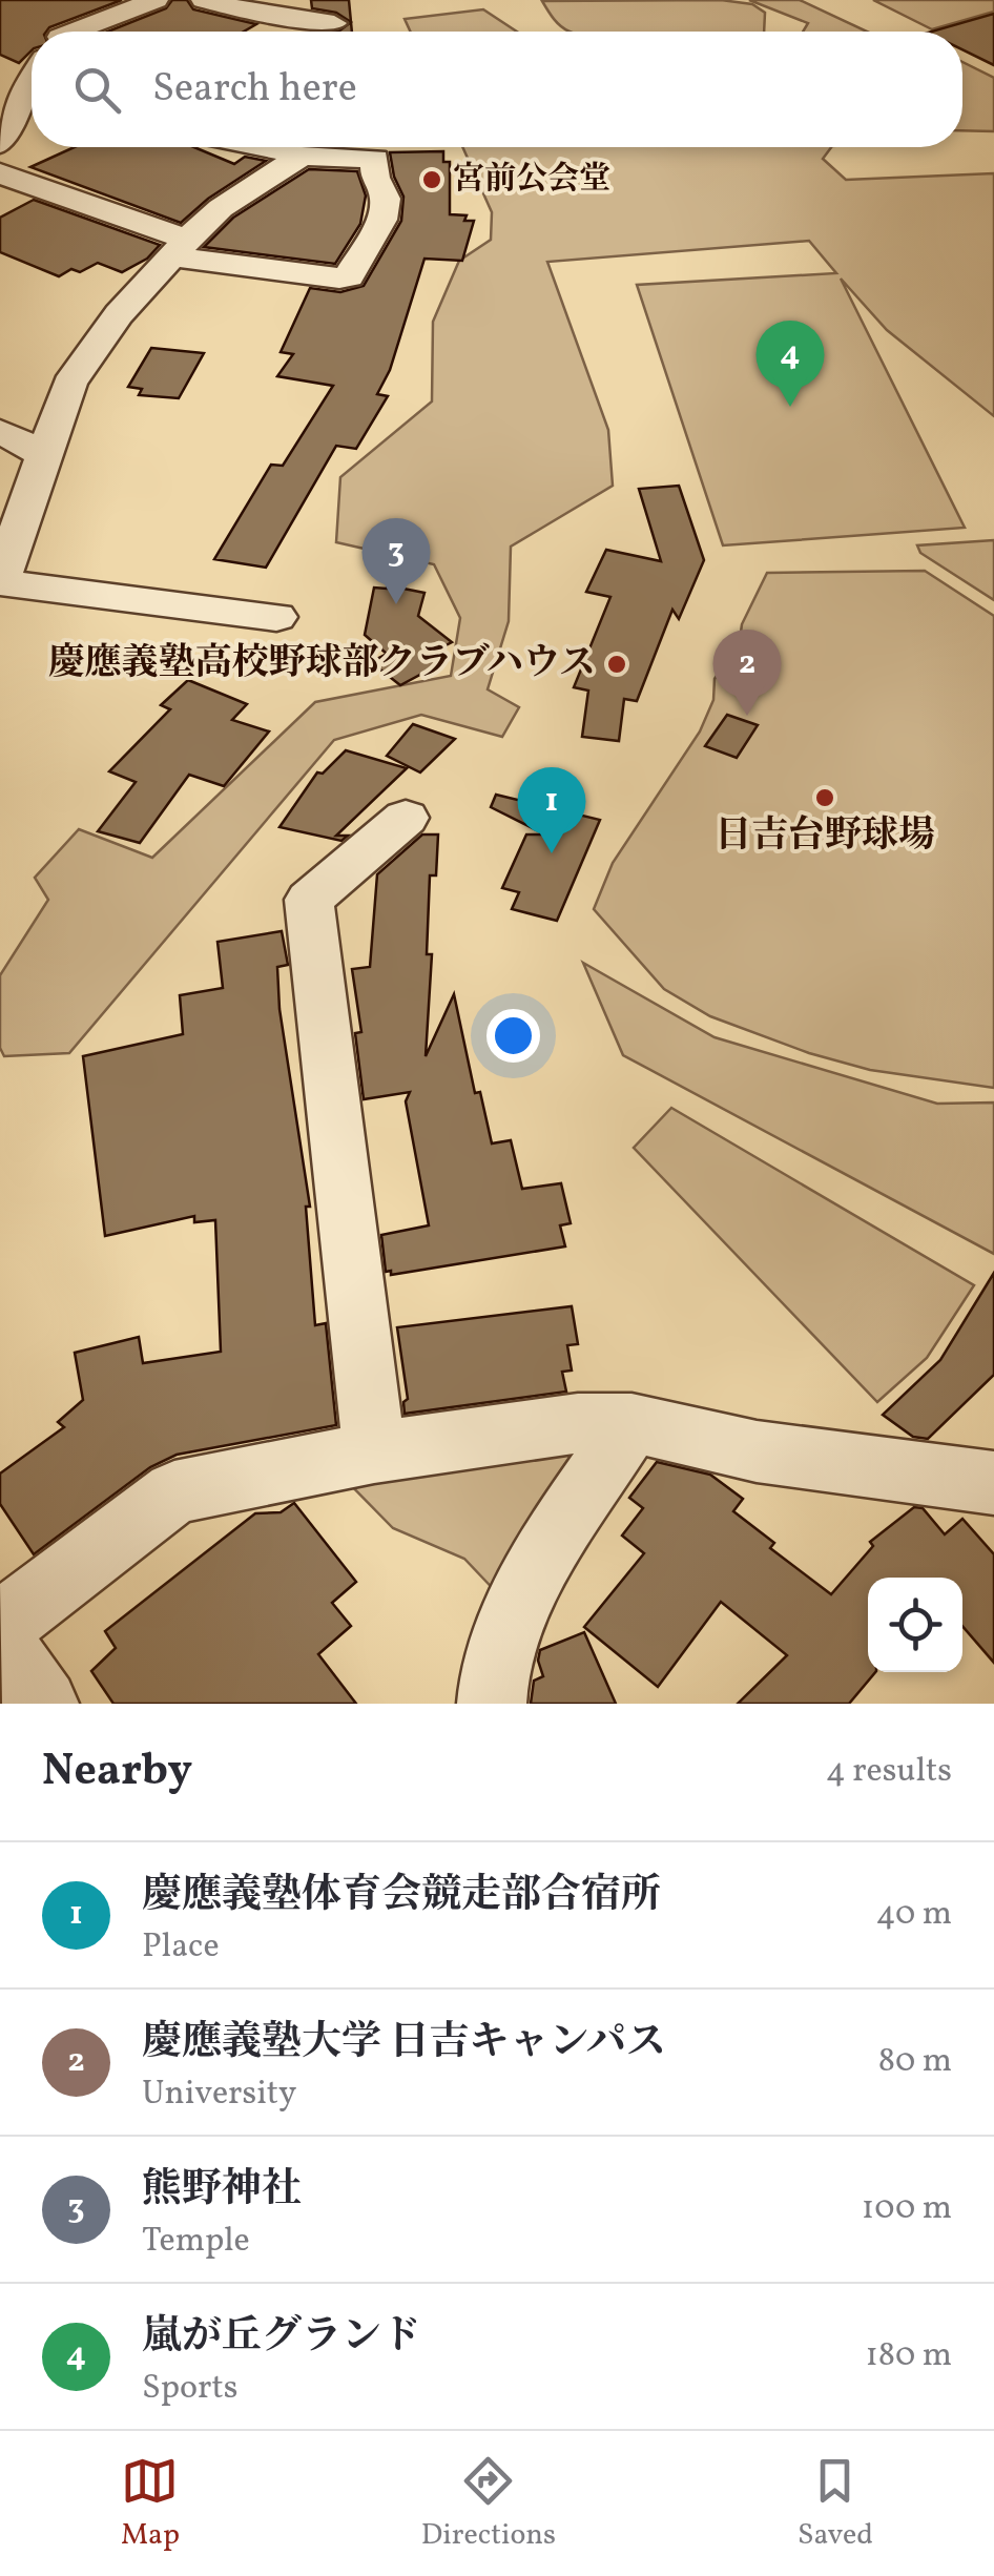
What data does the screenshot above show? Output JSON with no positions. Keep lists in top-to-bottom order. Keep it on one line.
{"places":["宮前公会堂","慶應義塾高校野球部クラブハウス","日吉台野球場"],"page":{"search":"Search here","pins":["4","3","2","1"],"heading":["Nearby","4 results"],"list":[{"mark":"1","name":"慶應義塾体育会競走部合宿所","note":"Place","value":"40 m"},{"mark":"2","name":"慶應義塾大学 日吉キャンパス","note":"University","value":"80 m"},{"mark":"3","name":"熊野神社","note":"Temple","value":"100 m"},{"mark":"4","name":"嵐が丘グランド","note":"Sports","value":"180 m"}],"nav":["Map","Directions","Saved"]}}
